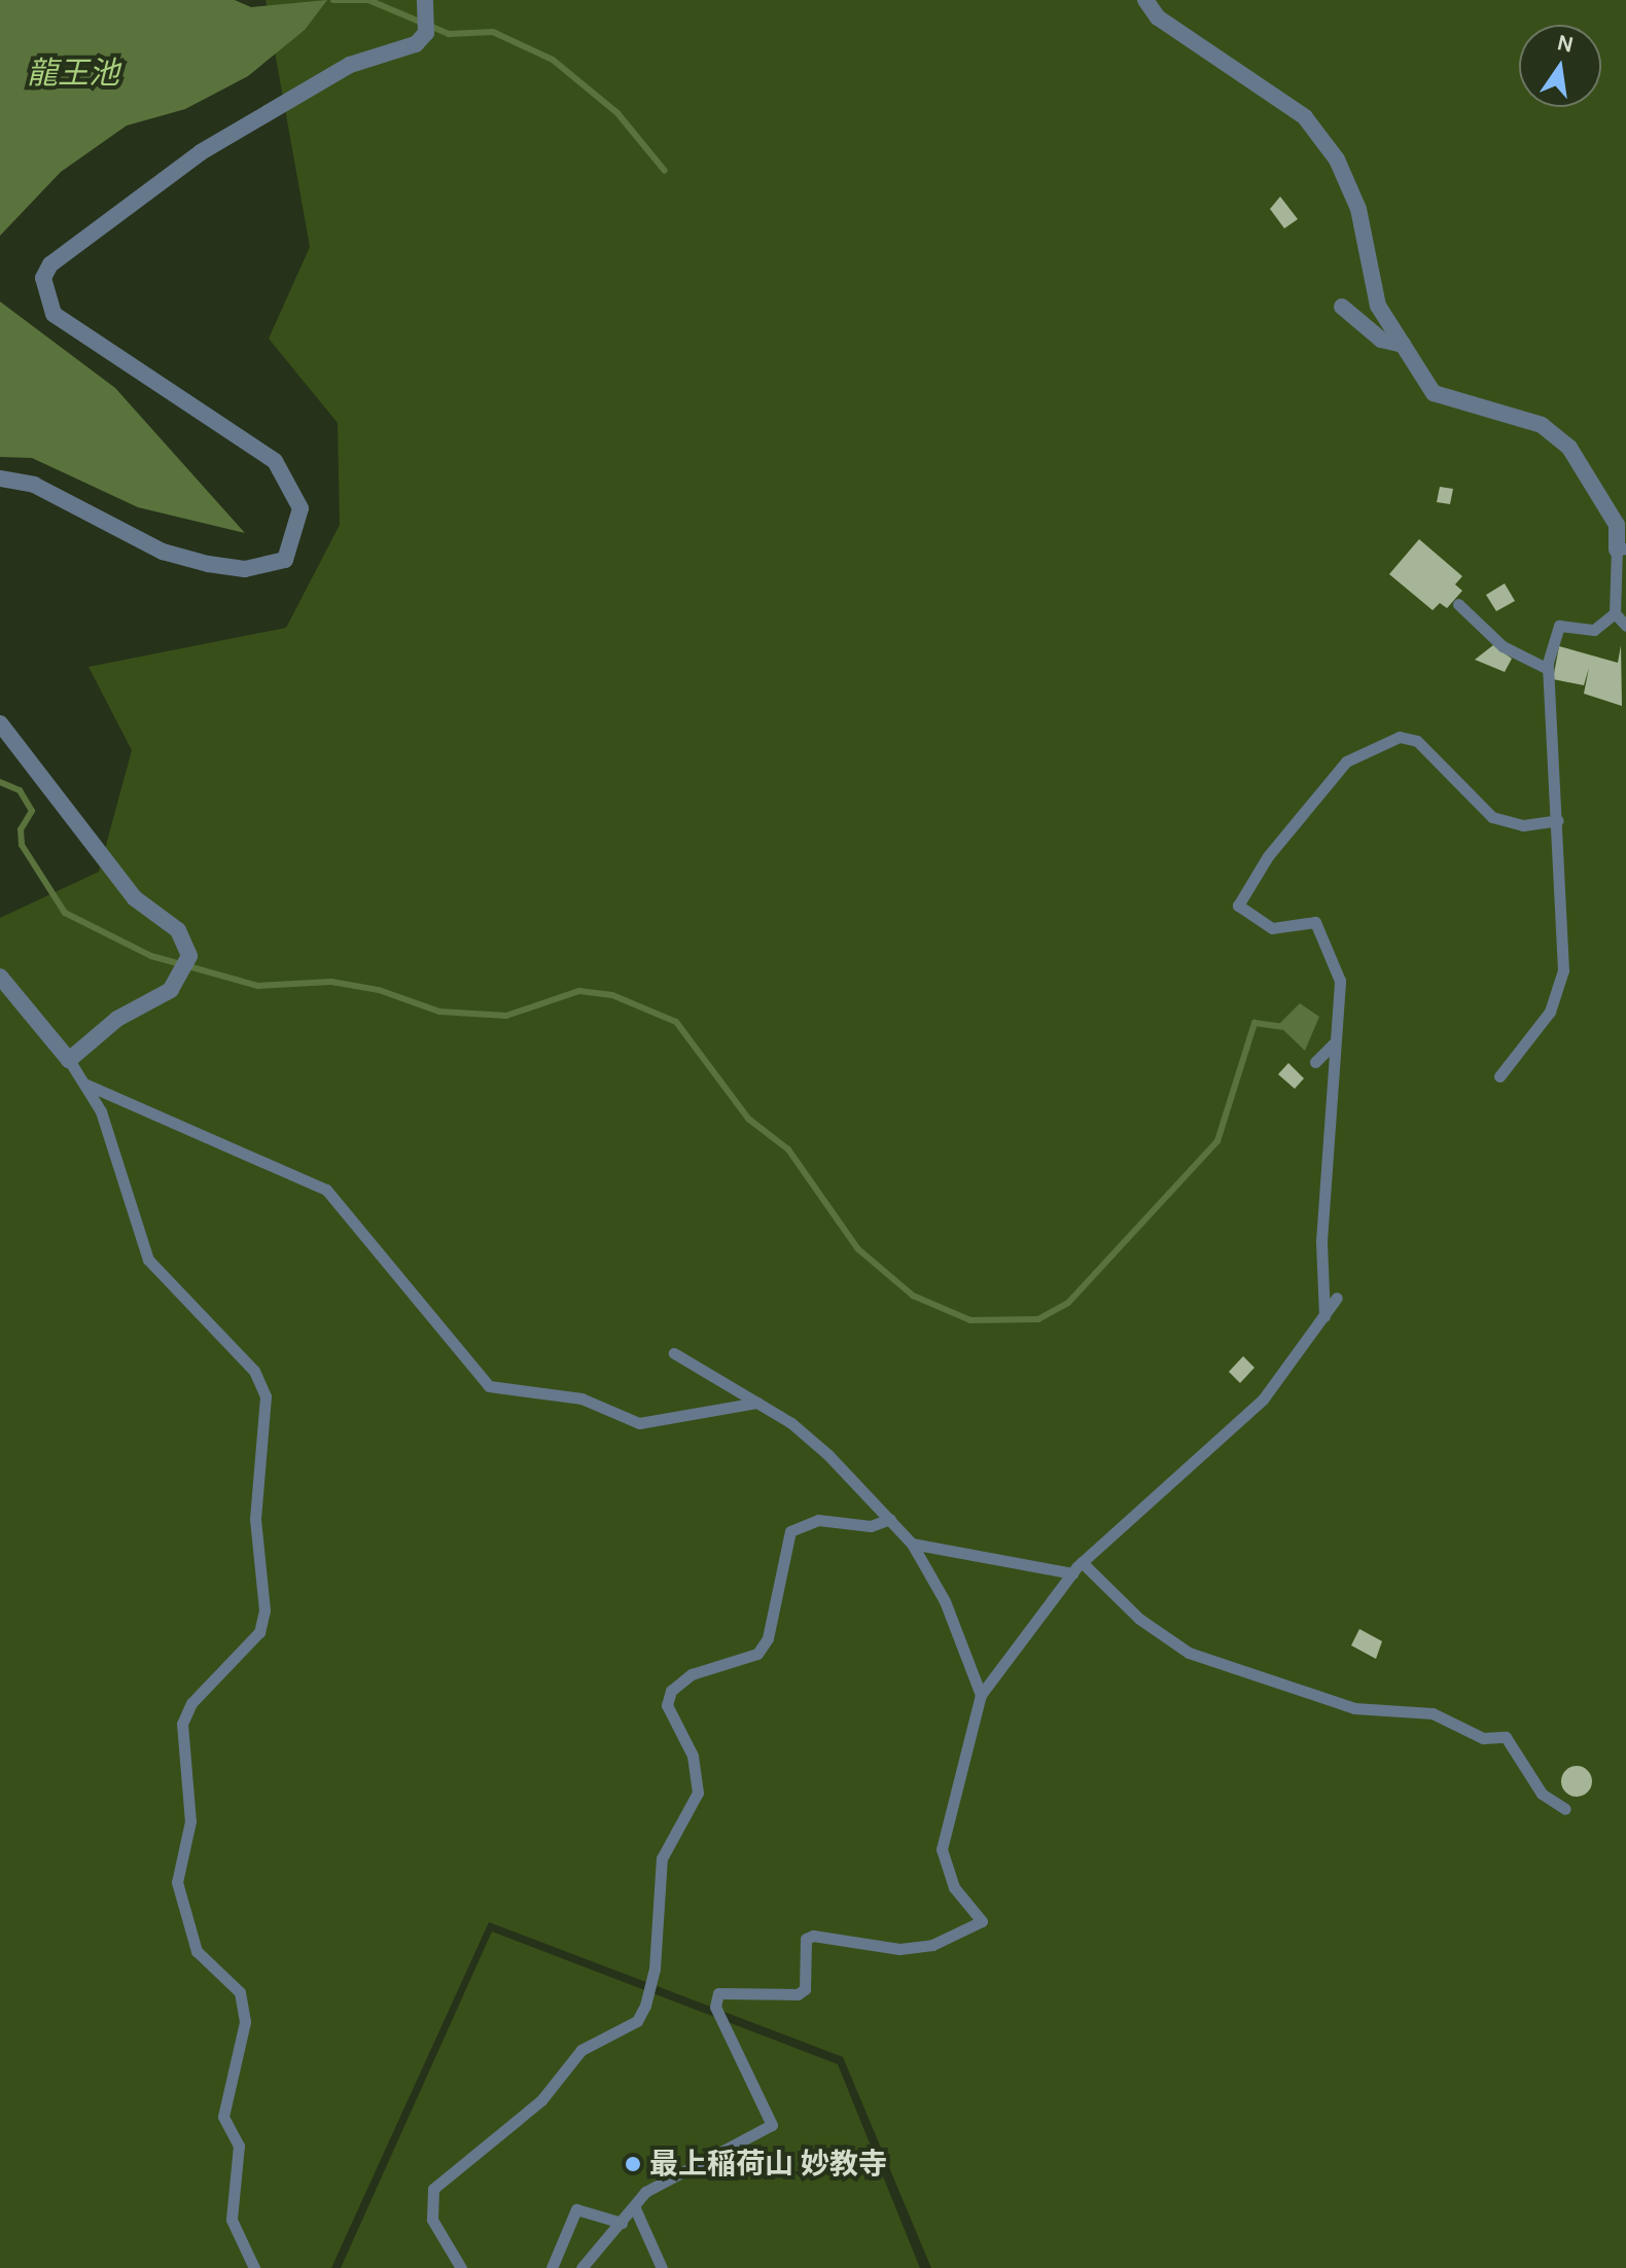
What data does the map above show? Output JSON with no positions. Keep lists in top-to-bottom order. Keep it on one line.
{"water":["龍王池"],"places":["最上稲荷山 妙教寺"],"north":"top"}
